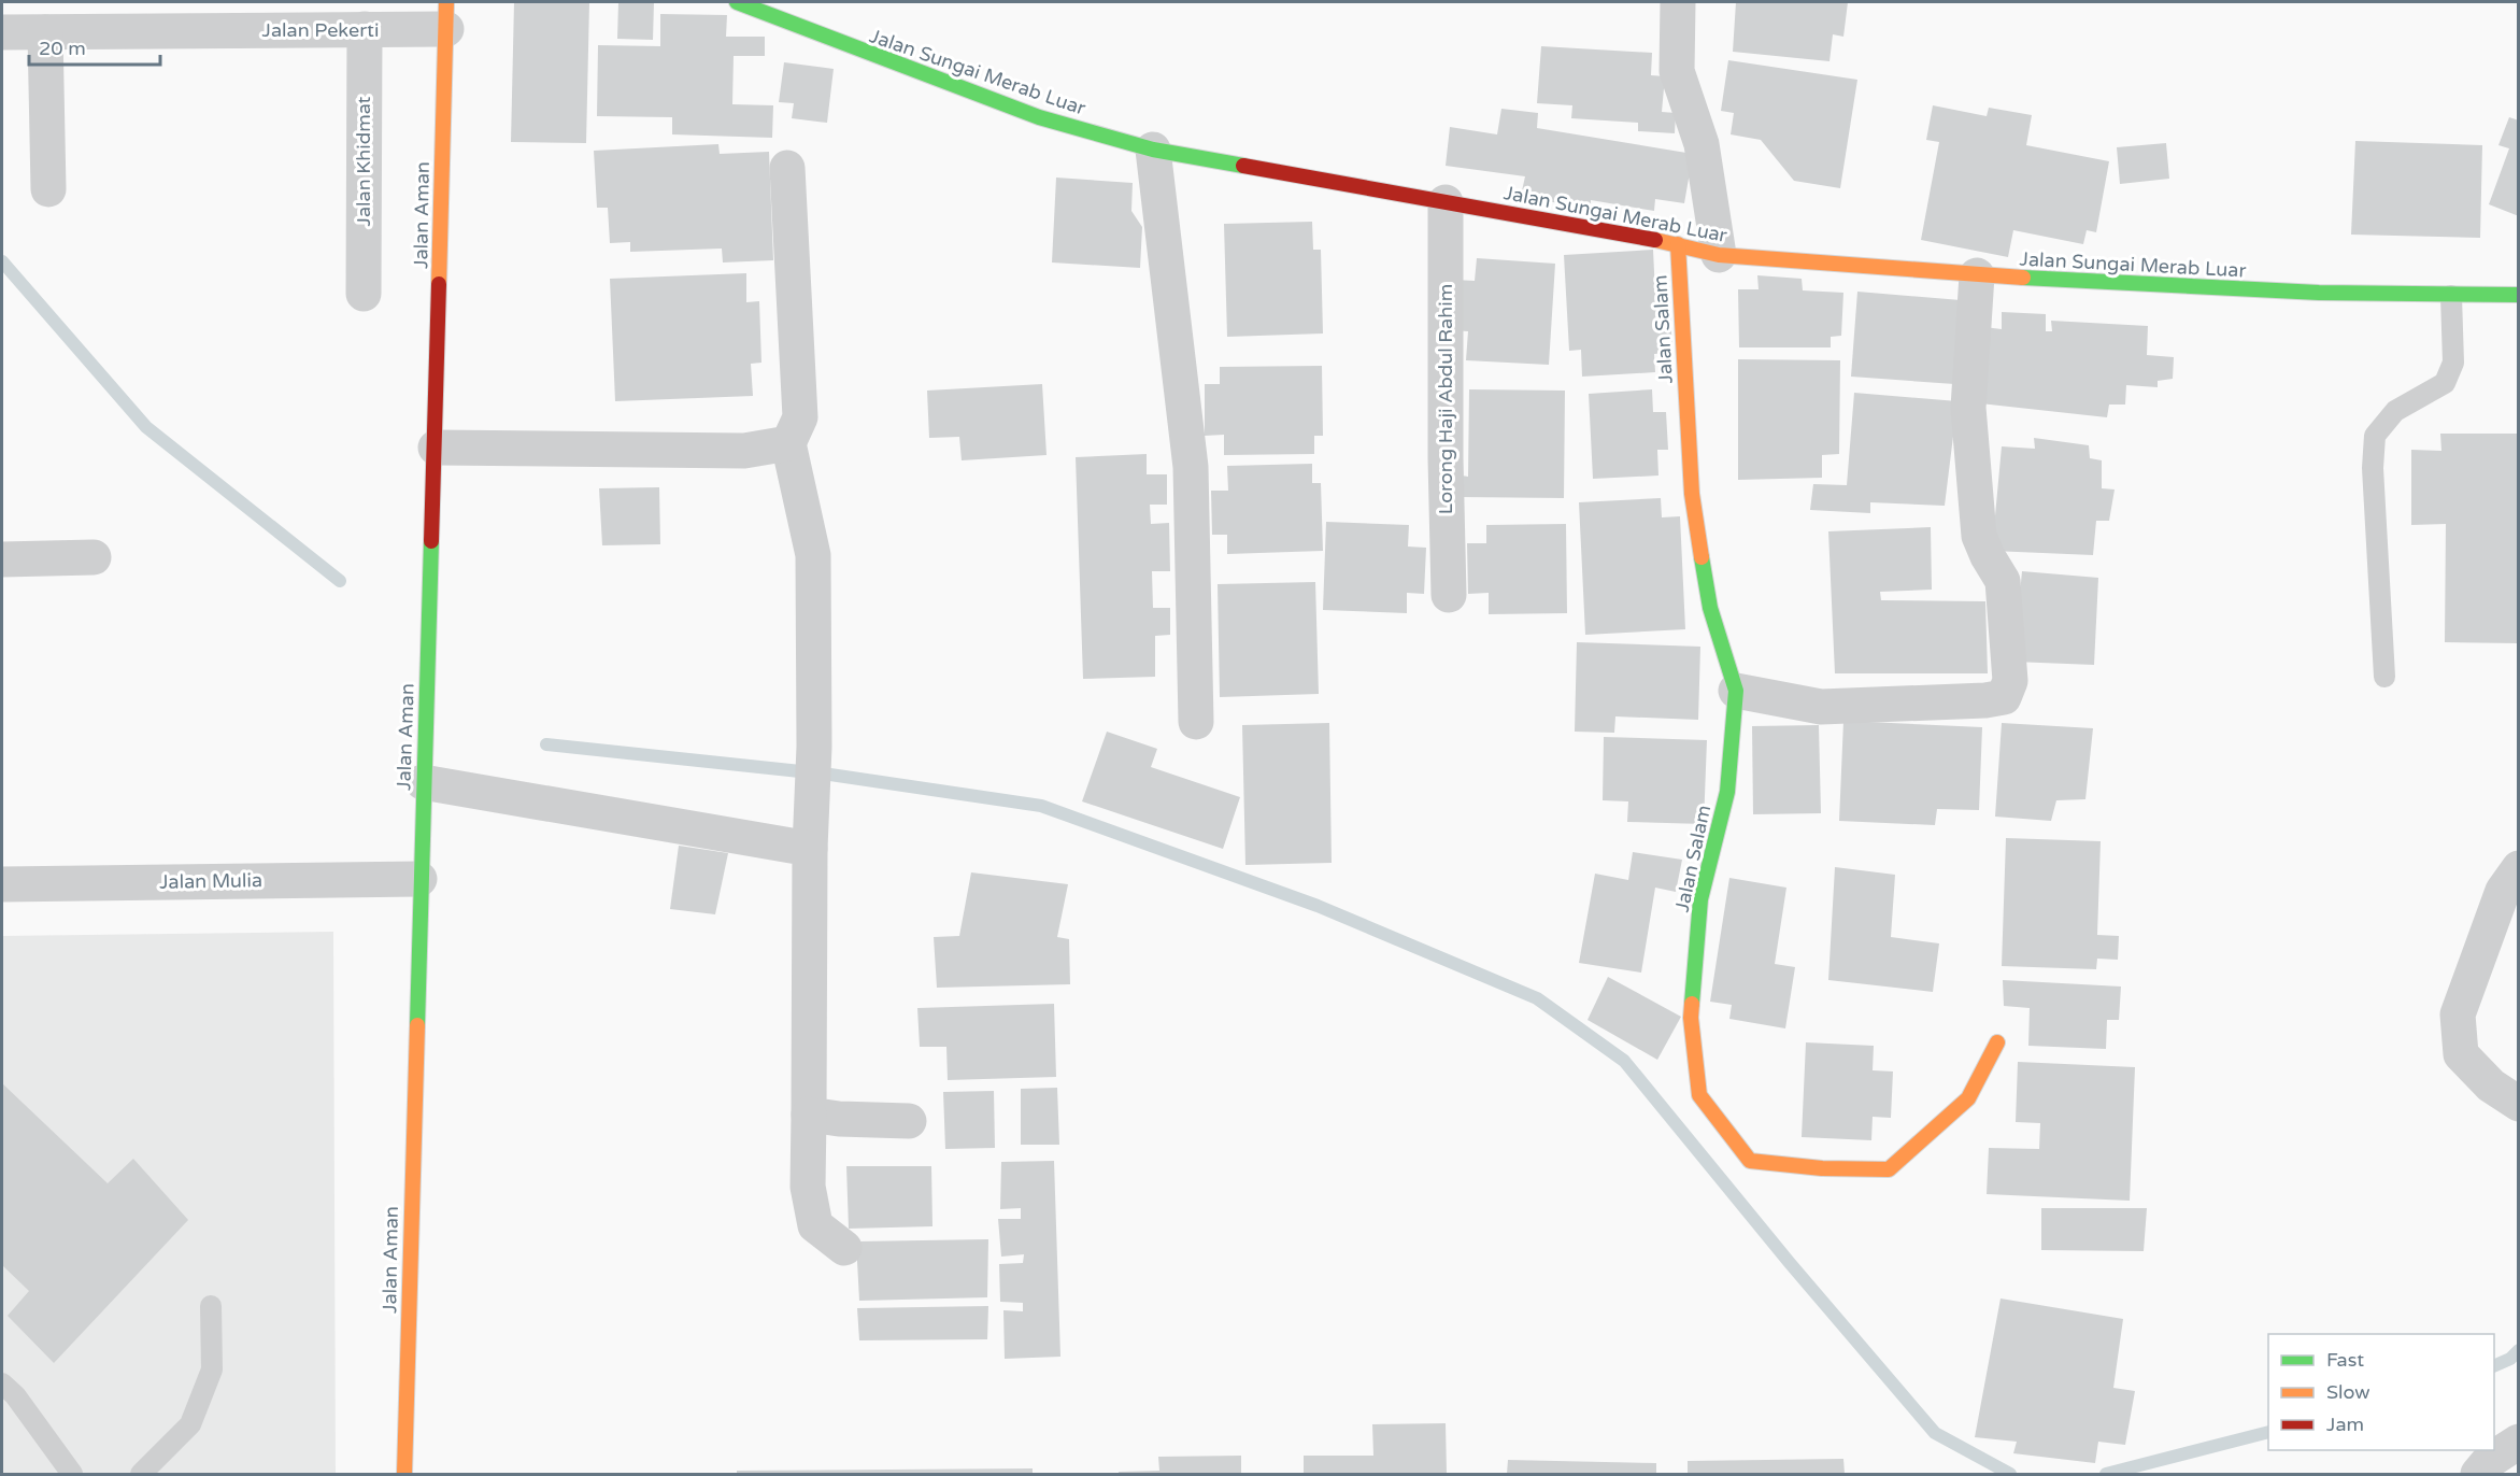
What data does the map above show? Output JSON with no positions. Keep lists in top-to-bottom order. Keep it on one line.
{"streets":{"street":["Jalan Pekerti","Jalan Sungai Merab Luar","Jalan Khidmat","Jalan Aman","Jalan Salam","Lorong Haji Abdul Rahim","Jalan Mulia"]},"crossings":[["Jalan Pekerti","Jalan Khidmat"],["Jalan Pekerti","Jalan Aman"],["Jalan Sungai Merab Luar","Jalan Salam"],["Jalan Sungai Merab Luar","Lorong Haji Abdul Rahim"],["Jalan Aman","Jalan Mulia"]],"legend":["Fast","Slow","Jam"],"scale_bar":"20 m"}
